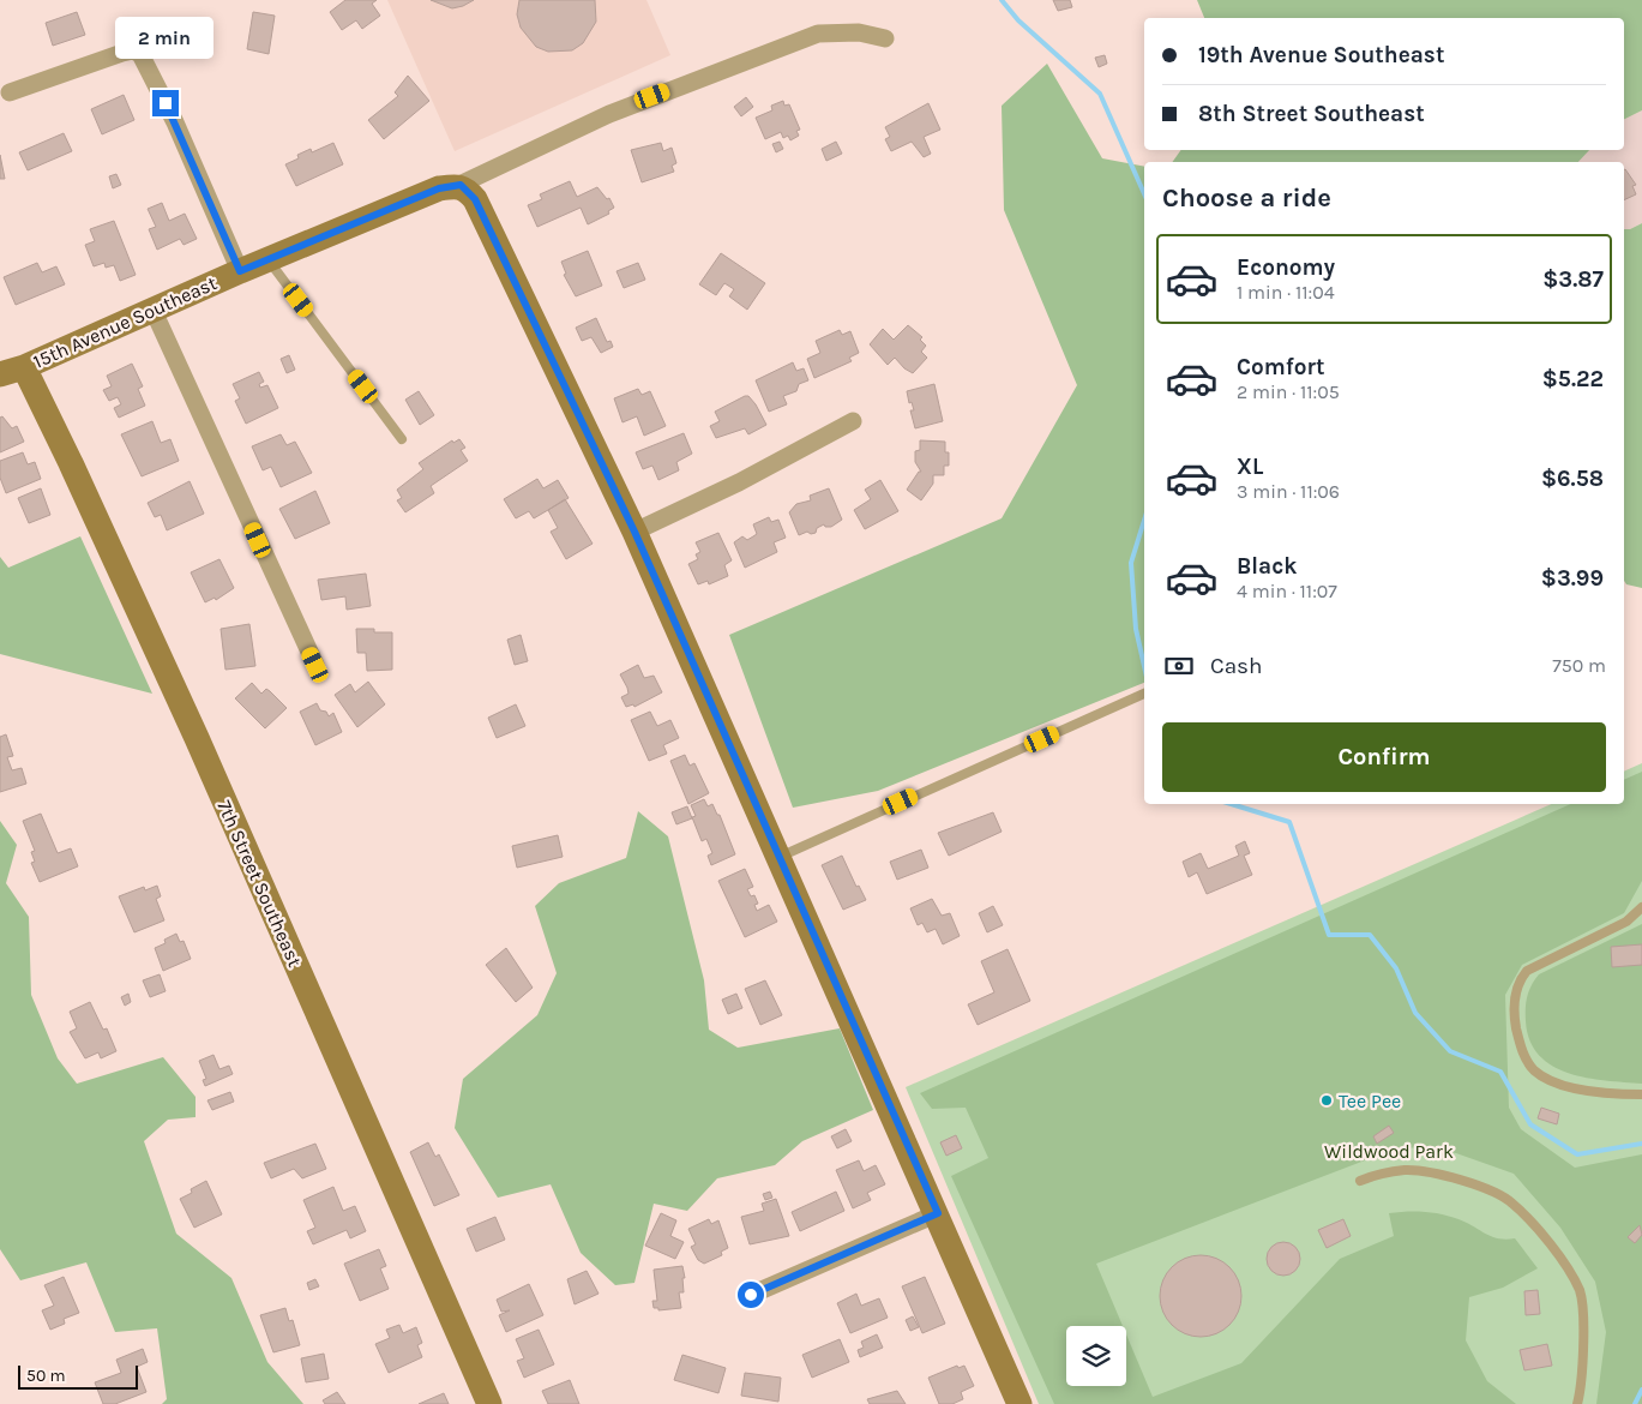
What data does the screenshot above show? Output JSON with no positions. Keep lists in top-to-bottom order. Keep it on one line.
{"streets":{"street":["15th Avenue Southeast","7th Street Southeast"]},"crossings":[["15th Avenue Southeast","7th Street Southeast"]],"parks":["Wildwood Park"],"places":["Tee Pee"],"scale_bar":"50 m","page":{"bubble":"2 min","banner":["19th Avenue Southeast","8th Street Southeast"],"heading":"Choose a ride","list":[{"name":"Economy","note":"1 min · 11:04","value":"$3.87"},{"name":"Comfort","note":"2 min · 11:05","value":"$5.22"},{"name":"XL","note":"3 min · 11:06","value":"$6.58"},{"name":"Black","note":"4 min · 11:07","value":"$3.99"}],"pay":["Cash","750 m"],"buttons":"Confirm","scale":"50 m"}}
